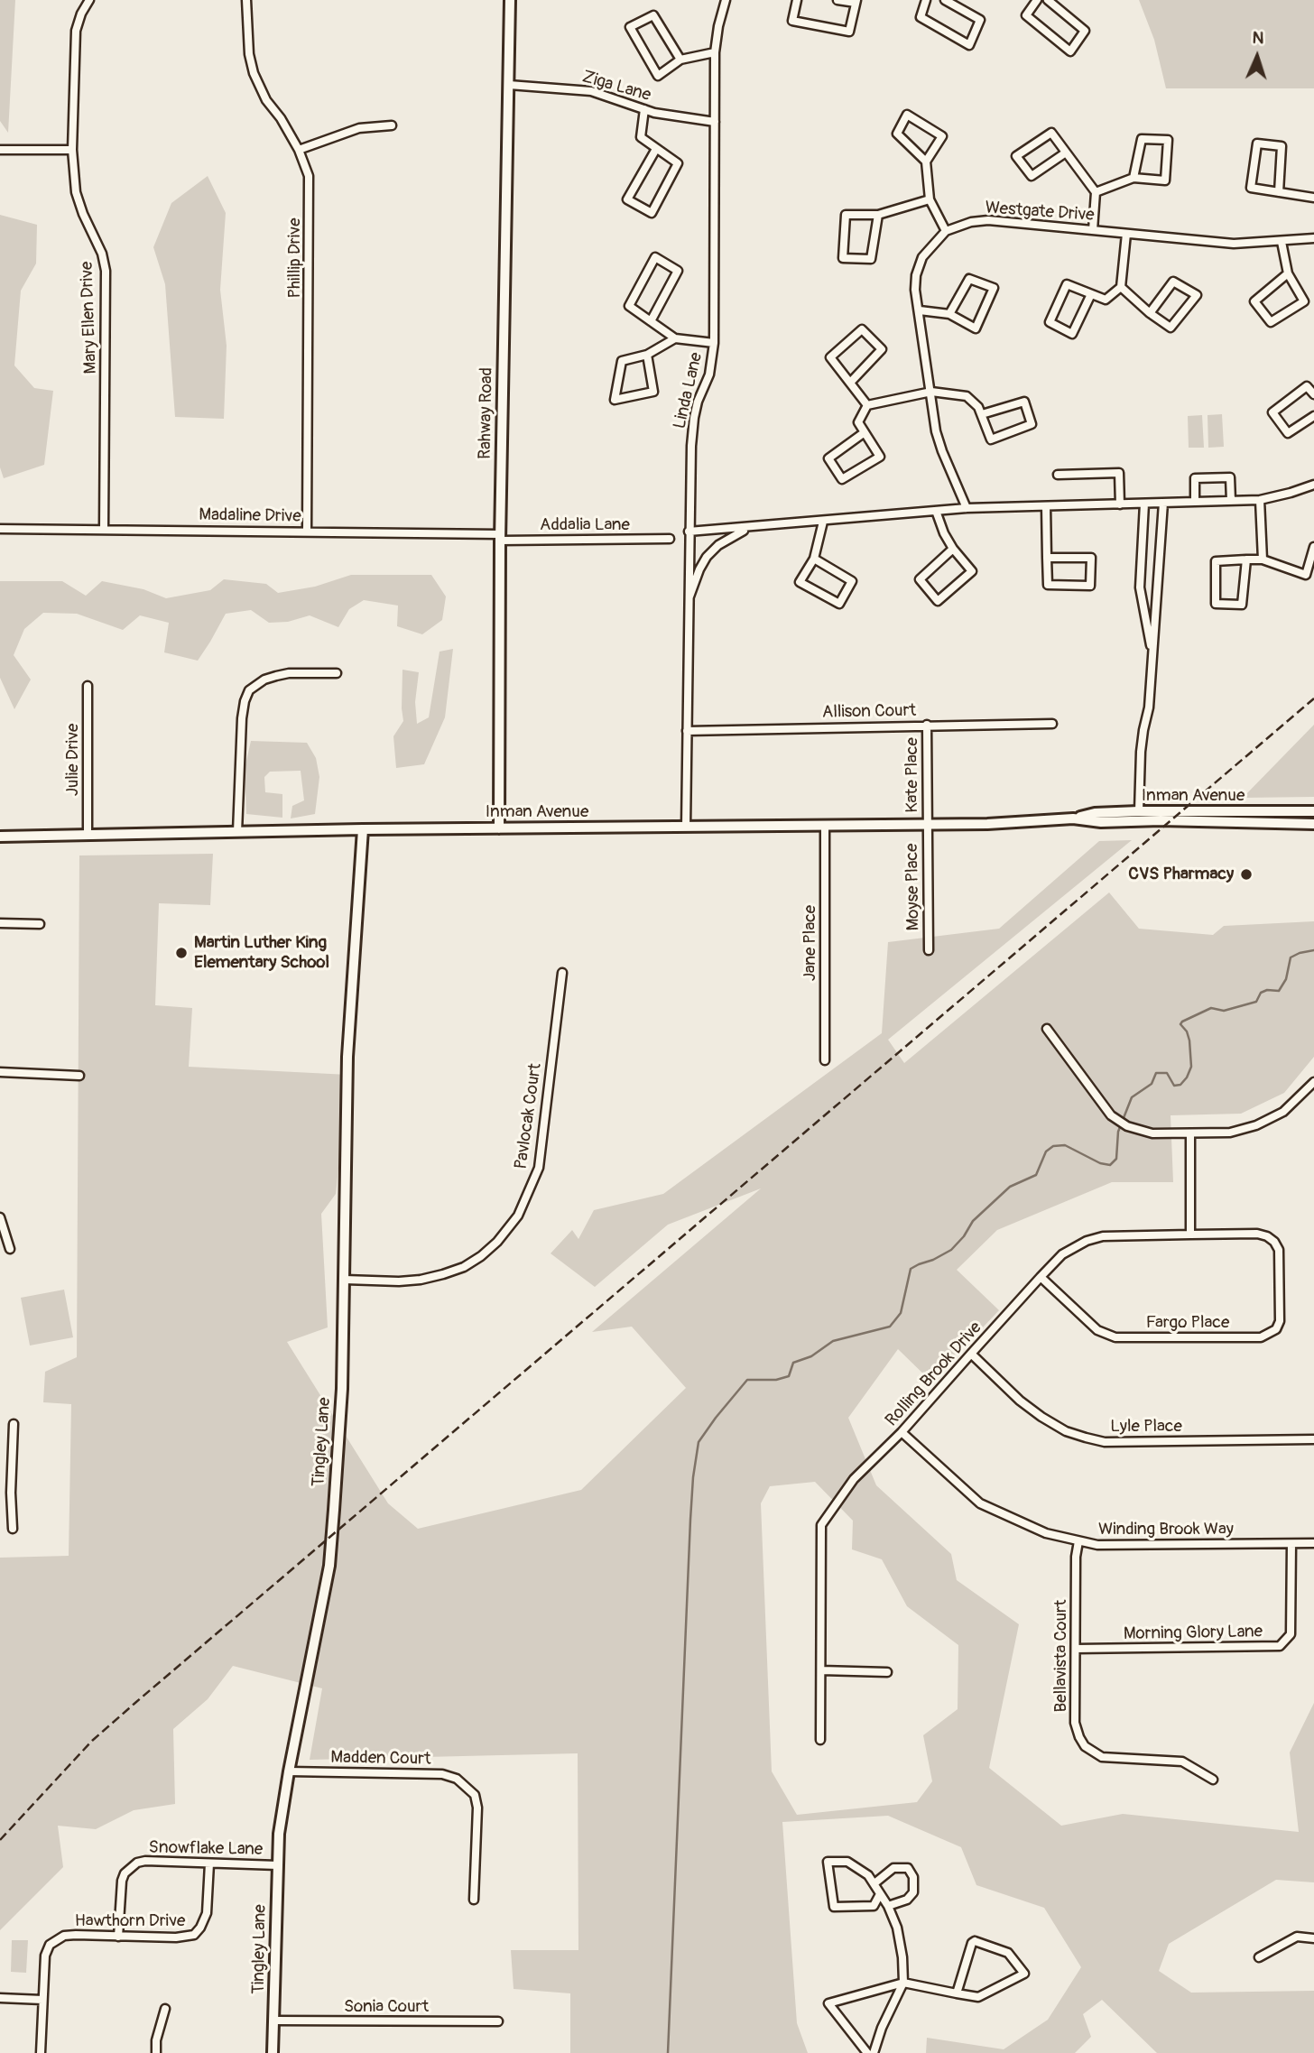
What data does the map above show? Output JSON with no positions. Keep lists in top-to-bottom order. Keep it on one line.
{"streets":{"street":["Ziga Lane","Westgate Drive","Phillip Drive","Mary Ellen Drive","Linda Lane","Rahway Road","Madaline Drive","Addalia Lane","Allison Court","Julie Drive","Kate Place","Inman Avenue","Moyse Place","Jane Place","Pavlocak Court","Fargo Place","Rolling Brook Drive","Lyle Place","Tingley Lane","Winding Brook Way","Morning Glory Lane","Bellavista Court","Madden Court","Snowflake Lane","Hawthorn Drive","Sonia Court"]},"crossings":[["Ziga Lane","Linda Lane"],["Ziga Lane","Rahway Road"],["Phillip Drive","Madaline Drive"],["Mary Ellen Drive","Madaline Drive"],["Linda Lane","Allison Court"],["Linda Lane","Inman Avenue"],["Rahway Road","Madaline Drive"],["Rahway Road","Addalia Lane"],["Rahway Road","Inman Avenue"],["Madaline Drive","Addalia Lane"],["Allison Court","Kate Place"],["Julie Drive","Inman Avenue"],["Kate Place","Inman Avenue"],["Kate Place","Moyse Place"],["Inman Avenue","Moyse Place"],["Inman Avenue","Jane Place"],["Inman Avenue","Tingley Lane"],["Pavlocak Court","Tingley Lane"],["Fargo Place","Rolling Brook Drive"],["Rolling Brook Drive","Lyle Place"],["Rolling Brook Drive","Winding Brook Way"],["Tingley Lane","Madden Court"],["Tingley Lane","Snowflake Lane"],["Tingley Lane","Sonia Court"],["Winding Brook Way","Morning Glory Lane"],["Winding Brook Way","Bellavista Court"],["Morning Glory Lane","Bellavista Court"],["Snowflake Lane","Hawthorn Drive"]],"places":["CVS Pharmacy","Martin Luther King Elementary School"],"north":"top"}
